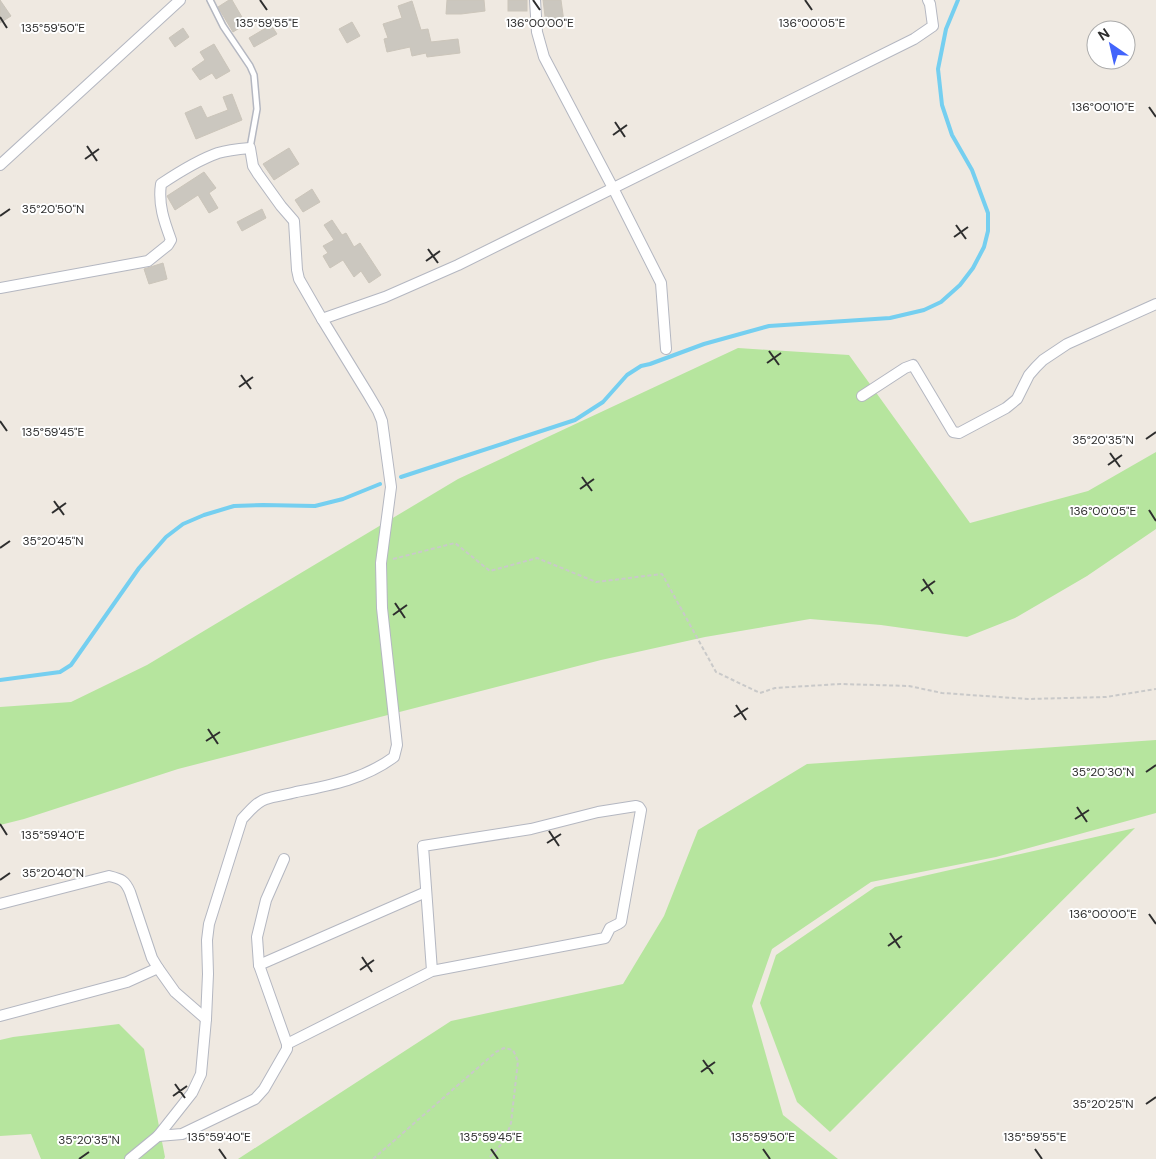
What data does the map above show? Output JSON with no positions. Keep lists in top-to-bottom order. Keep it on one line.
{"north":"top left","coordinates":["135°59'55\"E","136°00'00\"E","136°00'05\"E","135°59'50\"E","136°00'10\"E","35°20'50\"N","135°59'45\"E","35°20'35\"N","35°20'45\"N","35°20'30\"N","135°59'40\"E","35°20'40\"N","35°20'25\"N"]}
